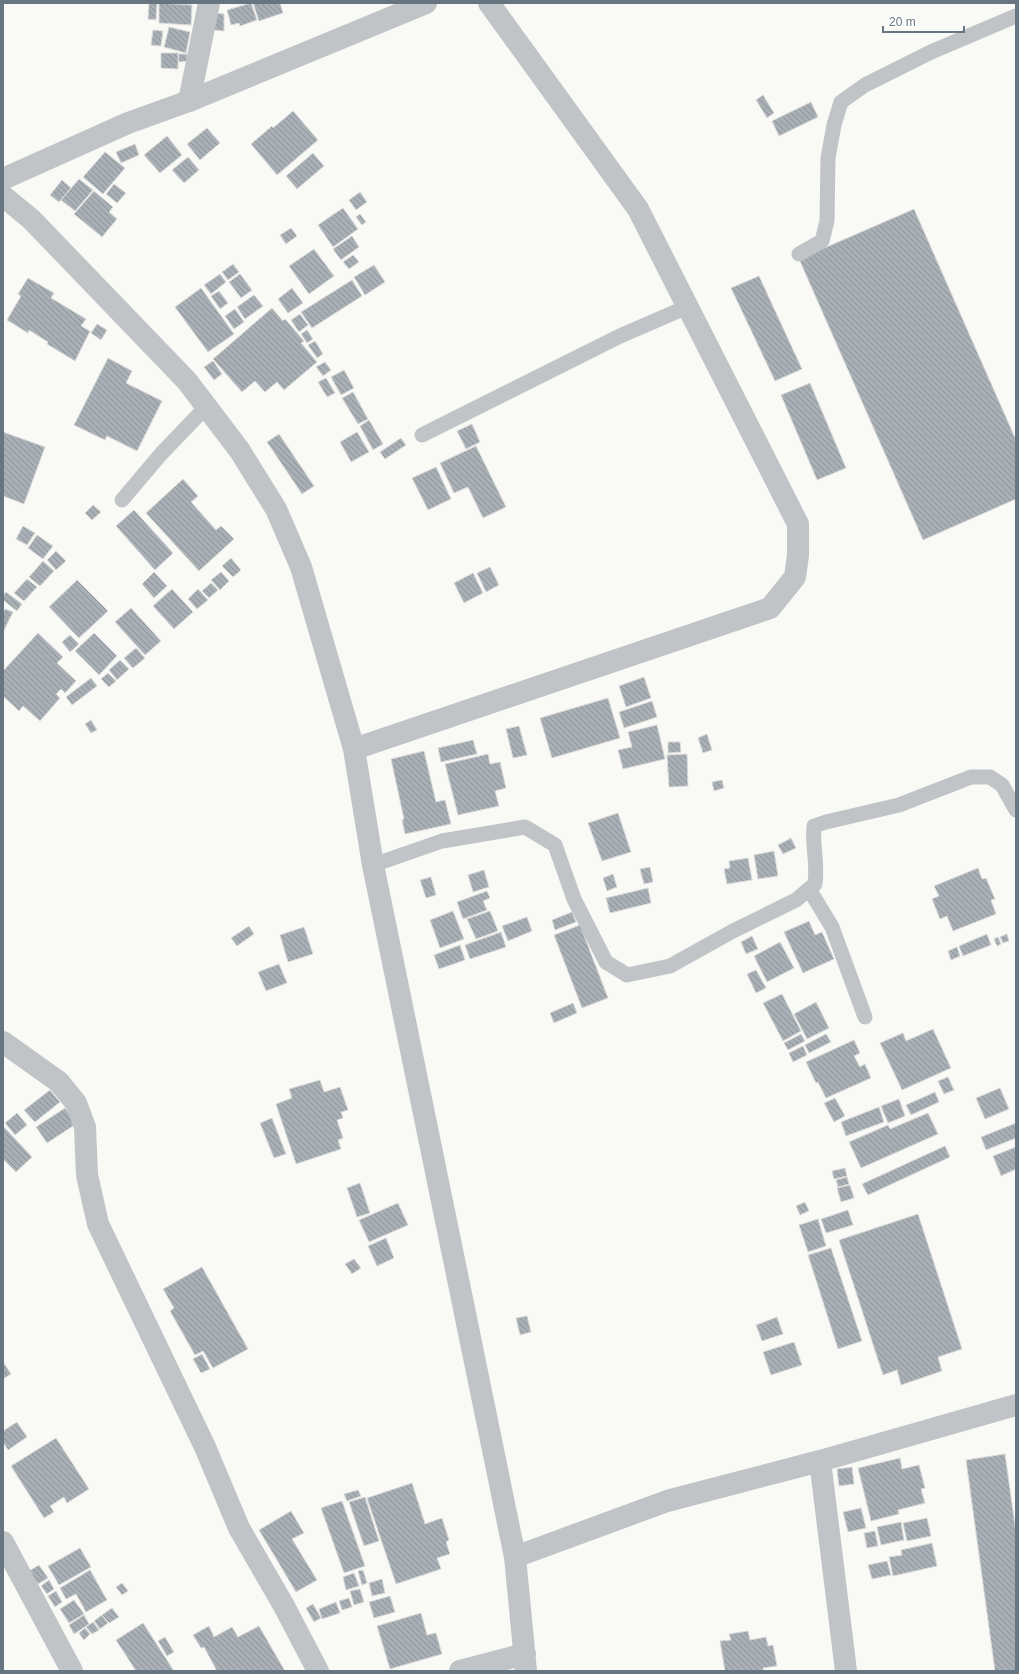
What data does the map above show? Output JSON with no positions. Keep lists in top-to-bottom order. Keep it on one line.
{"scale_bar":"20 m"}
